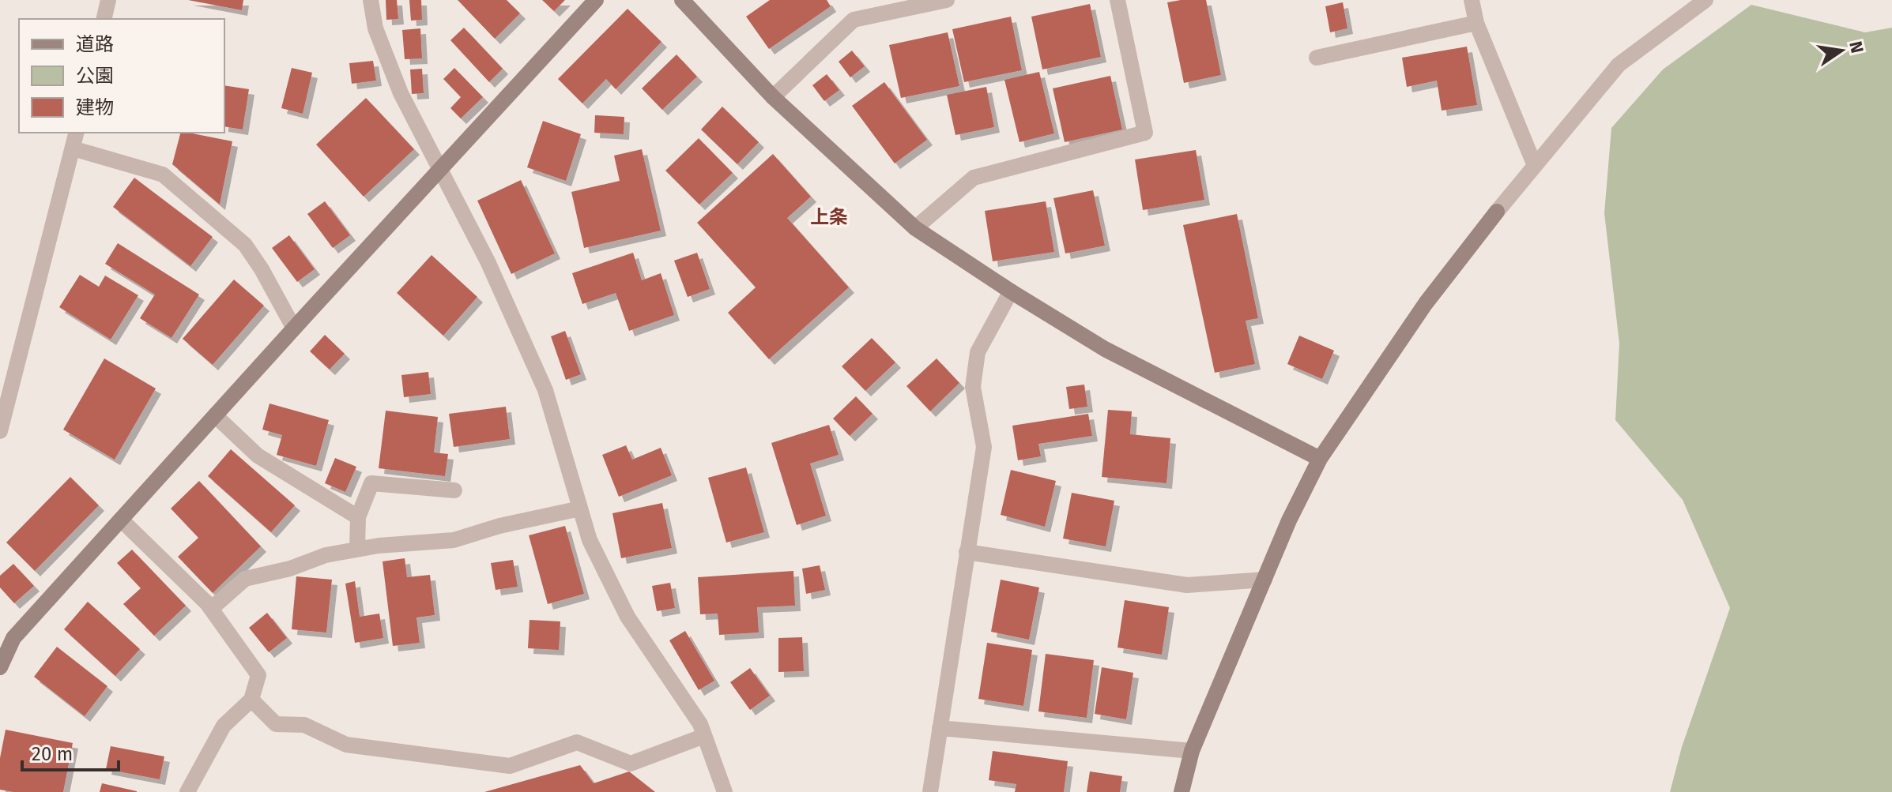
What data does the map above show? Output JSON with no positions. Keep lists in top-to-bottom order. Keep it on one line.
{"districts":["上条"],"legend":["道路","公園","建物"],"scale_bar":"20 m","north":"right"}
